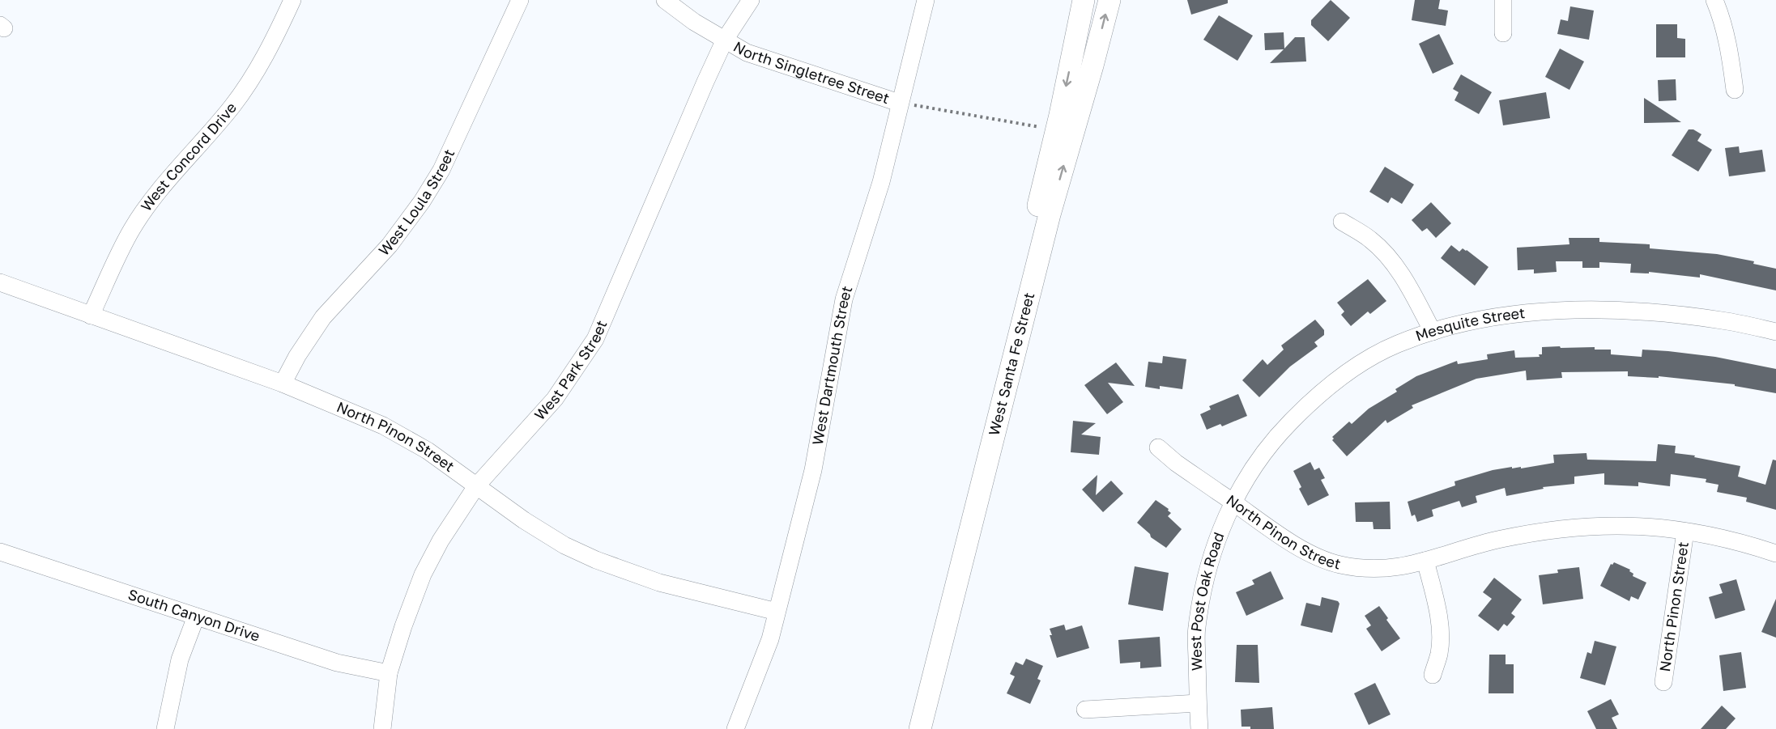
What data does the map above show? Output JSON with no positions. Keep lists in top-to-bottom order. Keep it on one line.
{"streets":{"street":["North Singletree Street","West Concord Drive","West Loula Street","Mesquite Street","West Santa Fe Street","West Dartmouth Street","West Park Street","North Pinon Street","West Post Oak Road","South Canyon Drive"]},"crossings":[["North Singletree Street","West Dartmouth Street"],["North Singletree Street","West Park Street"],["West Concord Drive","North Pinon Street"],["West Loula Street","North Pinon Street"],["Mesquite Street","North Pinon Street"],["Mesquite Street","West Post Oak Road"],["West Dartmouth Street","North Pinon Street"],["West Park Street","North Pinon Street"],["West Park Street","South Canyon Drive"],["North Pinon Street","West Post Oak Road"]]}
